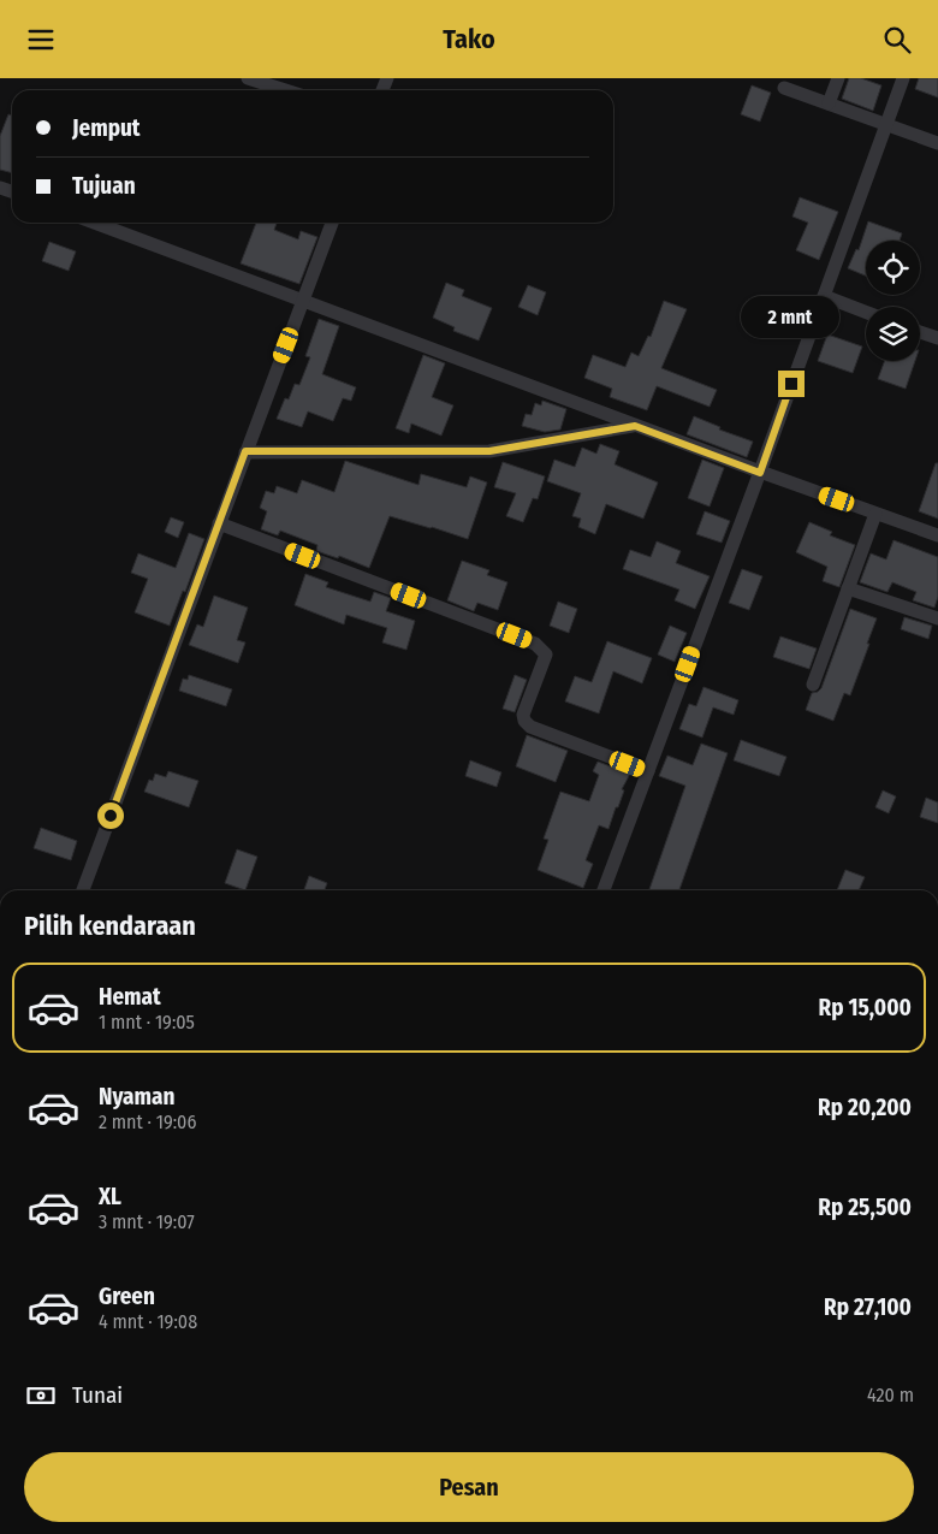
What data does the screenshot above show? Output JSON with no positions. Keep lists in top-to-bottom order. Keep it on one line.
{"page":{"header":"Tako","banner":["Jemput","Tujuan"],"bubble":"2 mnt","heading":"Pilih kendaraan","list":[{"name":"Hemat","note":"1 mnt · 19:05","value":"Rp 15,000"},{"name":"Nyaman","note":"2 mnt · 19:06","value":"Rp 20,200"},{"name":"XL","note":"3 mnt · 19:07","value":"Rp 25,500"},{"name":"Green","note":"4 mnt · 19:08","value":"Rp 27,100"}],"pay":["Tunai","420 m"],"buttons":"Pesan"}}
